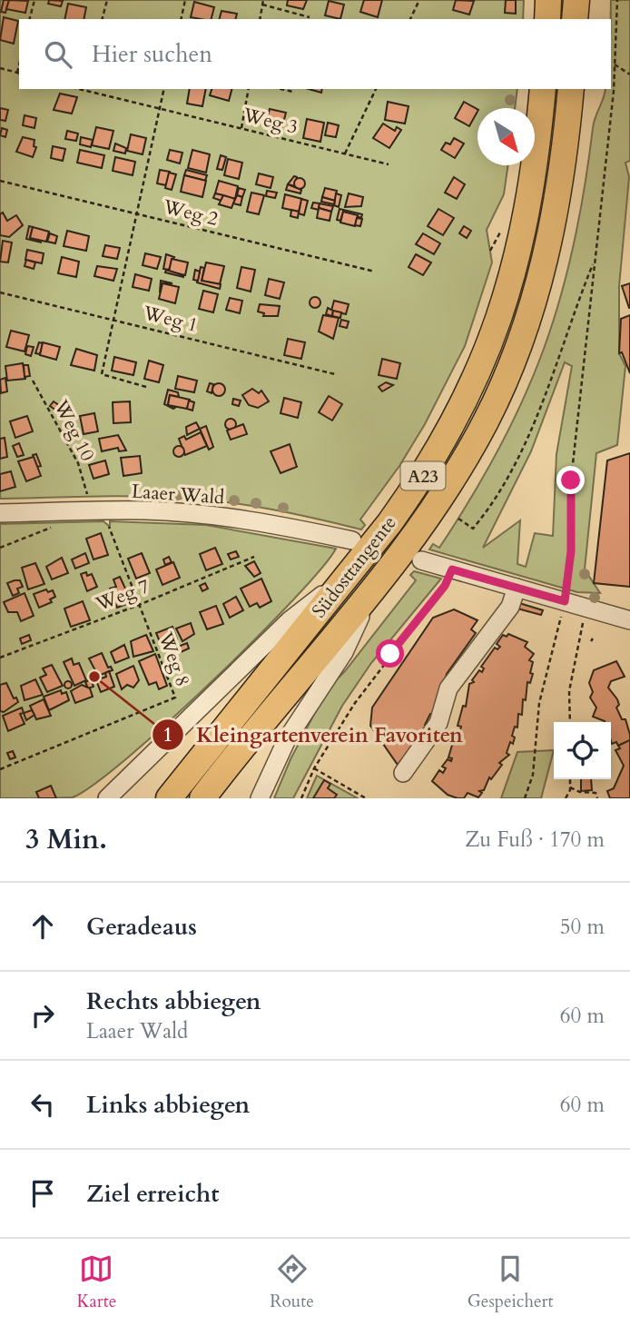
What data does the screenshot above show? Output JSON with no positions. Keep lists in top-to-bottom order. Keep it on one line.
{"streets":{"highway":["A23","Südosttangente"],"street":["Laaer Wald"],"path":["Weg 3","Weg 2","Weg 1","Weg 10","Weg 7","Weg 8"]},"crossings":[["Weg 7","Weg 8"]],"places":["Kleingartenverein Favoriten"],"north":"bottom right","page":{"search":"Hier suchen","heading":["3 Min.","Zu Fuß · 170 m"],"list":[["Geradeaus","50 m"],["Rechts abbiegen","Laaer Wald","60 m"],["Links abbiegen","60 m"],"Ziel erreicht"],"nav":["Karte","Route","Gespeichert"]}}
